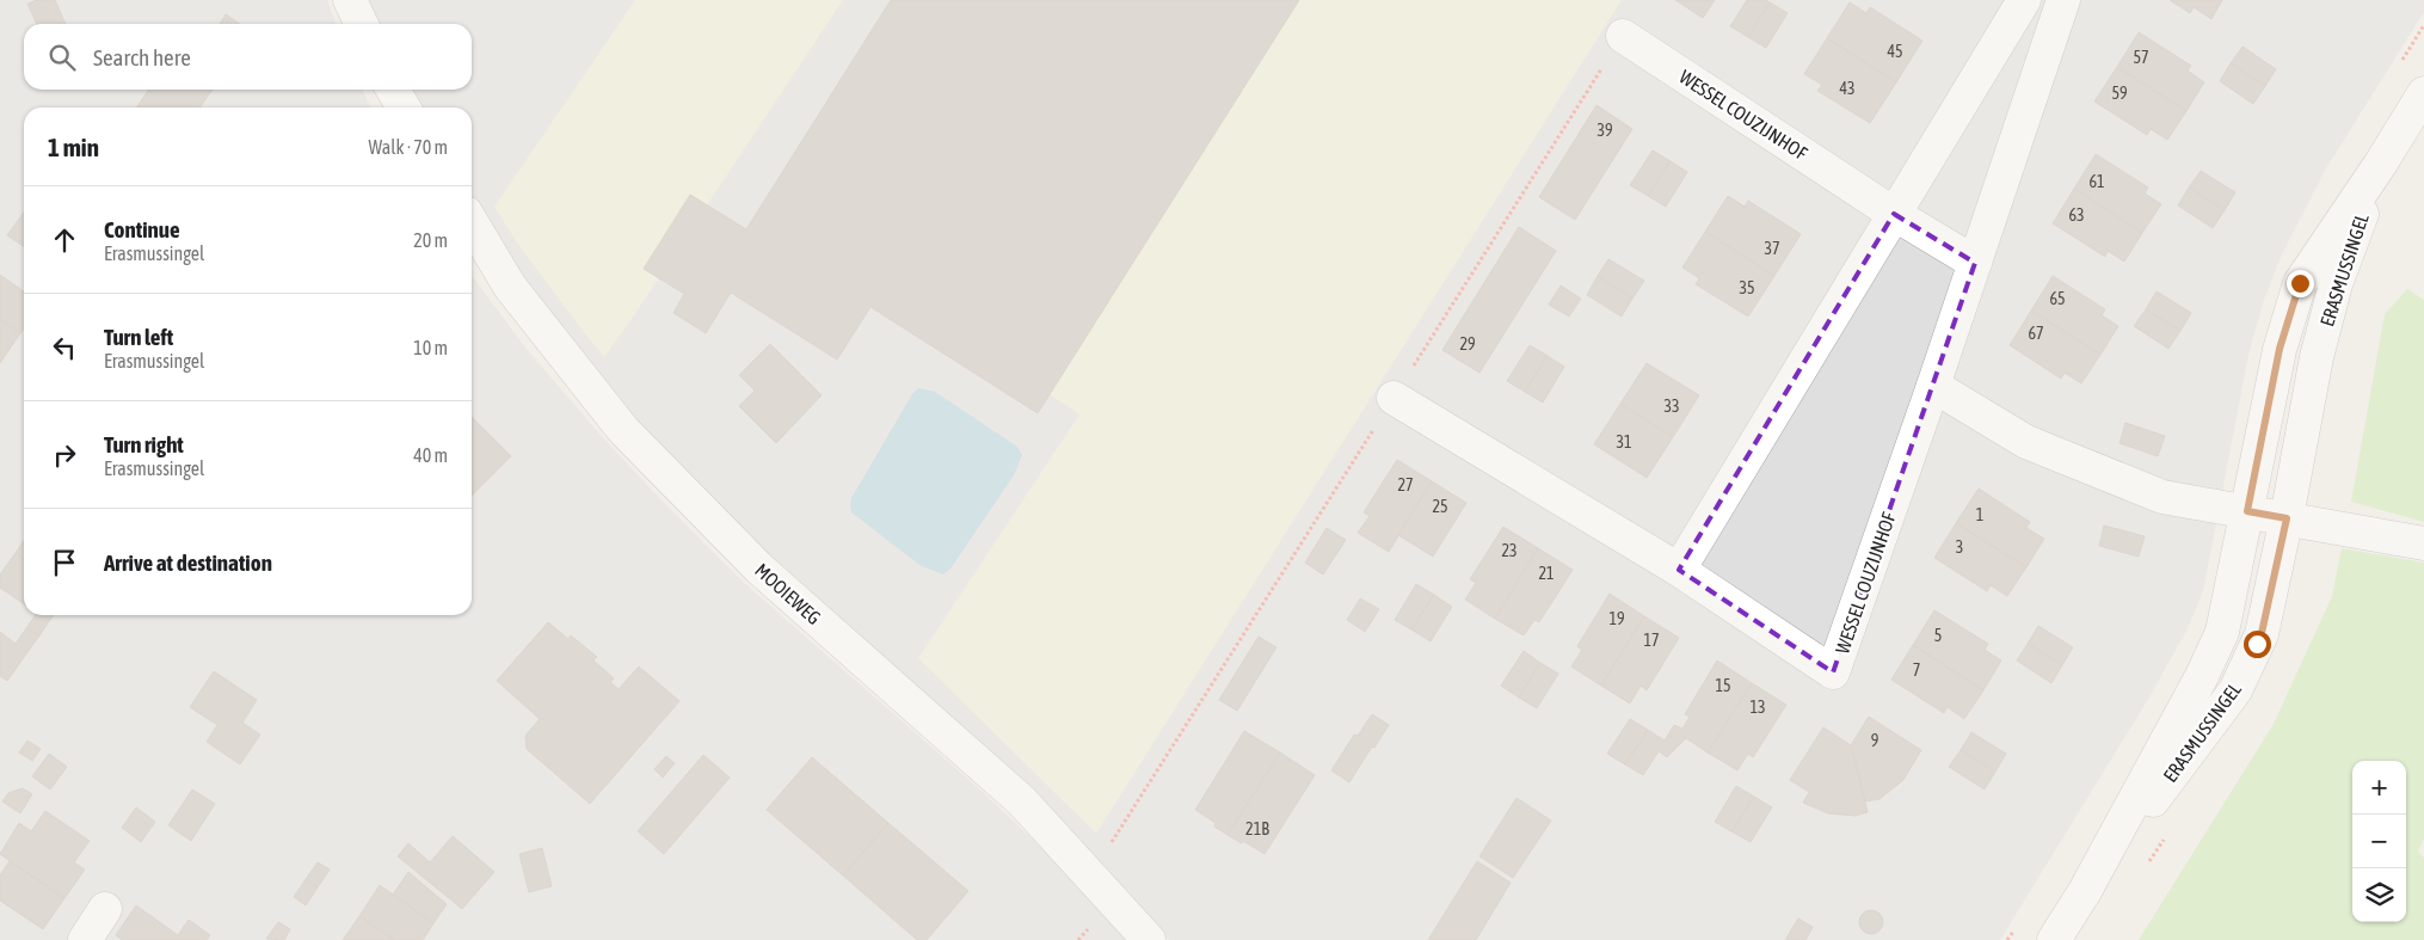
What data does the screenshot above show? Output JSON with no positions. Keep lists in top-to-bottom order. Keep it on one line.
{"streets":{"street":["WESSEL COUZIJNHOF","ERASMUSSINGEL","MOOIEWEG"]},"house_numbers":["45","57","43","59","39","61","63","37","35","65","67","29","33","31","27","25","1","3","23","21","19","5","17","7","15","13","9","21B"],"page":{"search":"Search here","heading":["1 min","Walk · 70 m"],"list":[["Continue","Erasmussingel","20 m"],["Turn left","Erasmussingel","10 m"],["Turn right","Erasmussingel","40 m"],"Arrive at destination"],"map_buttons":["+","−"]}}
